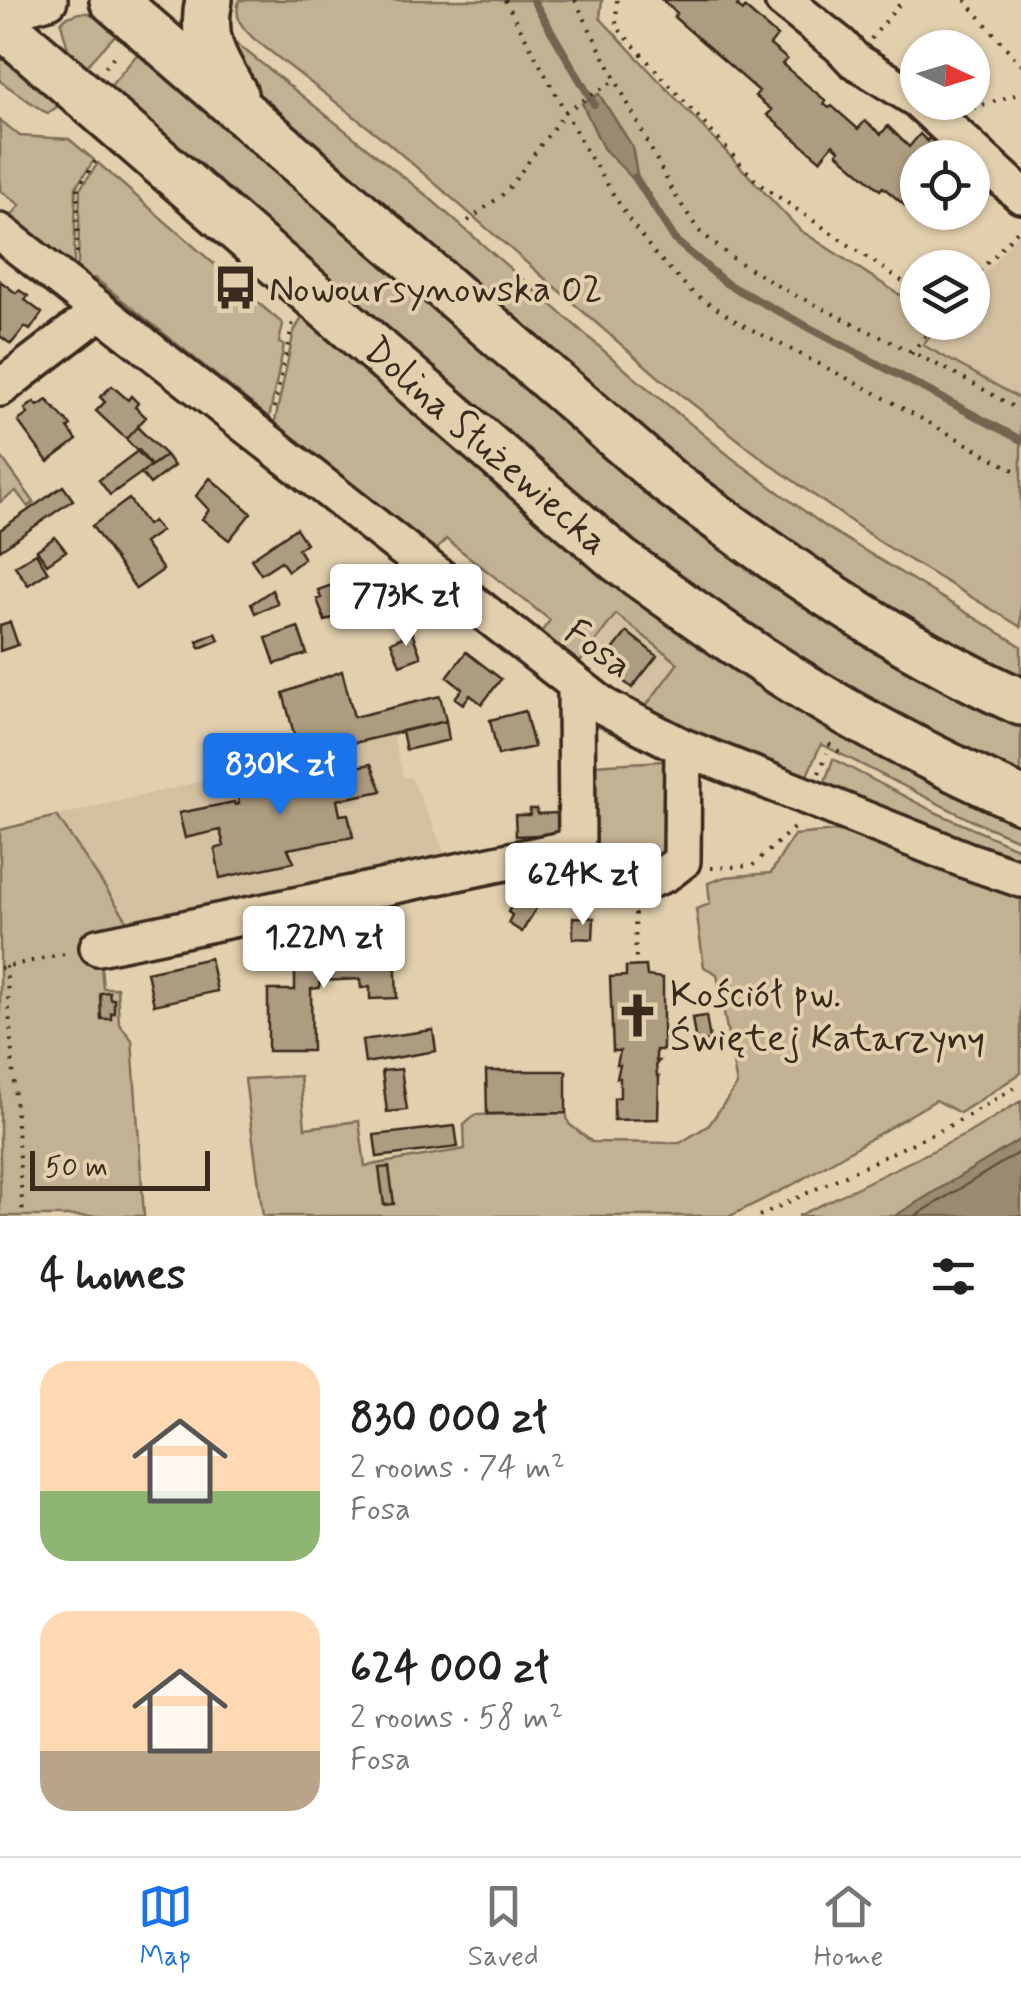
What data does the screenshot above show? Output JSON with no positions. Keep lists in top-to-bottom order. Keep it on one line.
{"streets":{"main road":["Dolina Służewiecka"],"street":["Fosa"]},"places":{"bus stop":["Nowoursynowska 02"],"church":["Kościół pw. Świętej Katarzyny"]},"scale_bar":"50 m","north":"right","page":{"price":["773K zł","830K zł","624K zł","1.22M zł"],"scale":"50 m","heading":"4 homes","list":[{"name":"830 000 zł","note":"2 rooms · 74 m² · Fosa"},{"name":"624 000 zł","note":"2 rooms · 58 m² · Fosa"}],"tabs":["Map","Saved","Home"]}}
